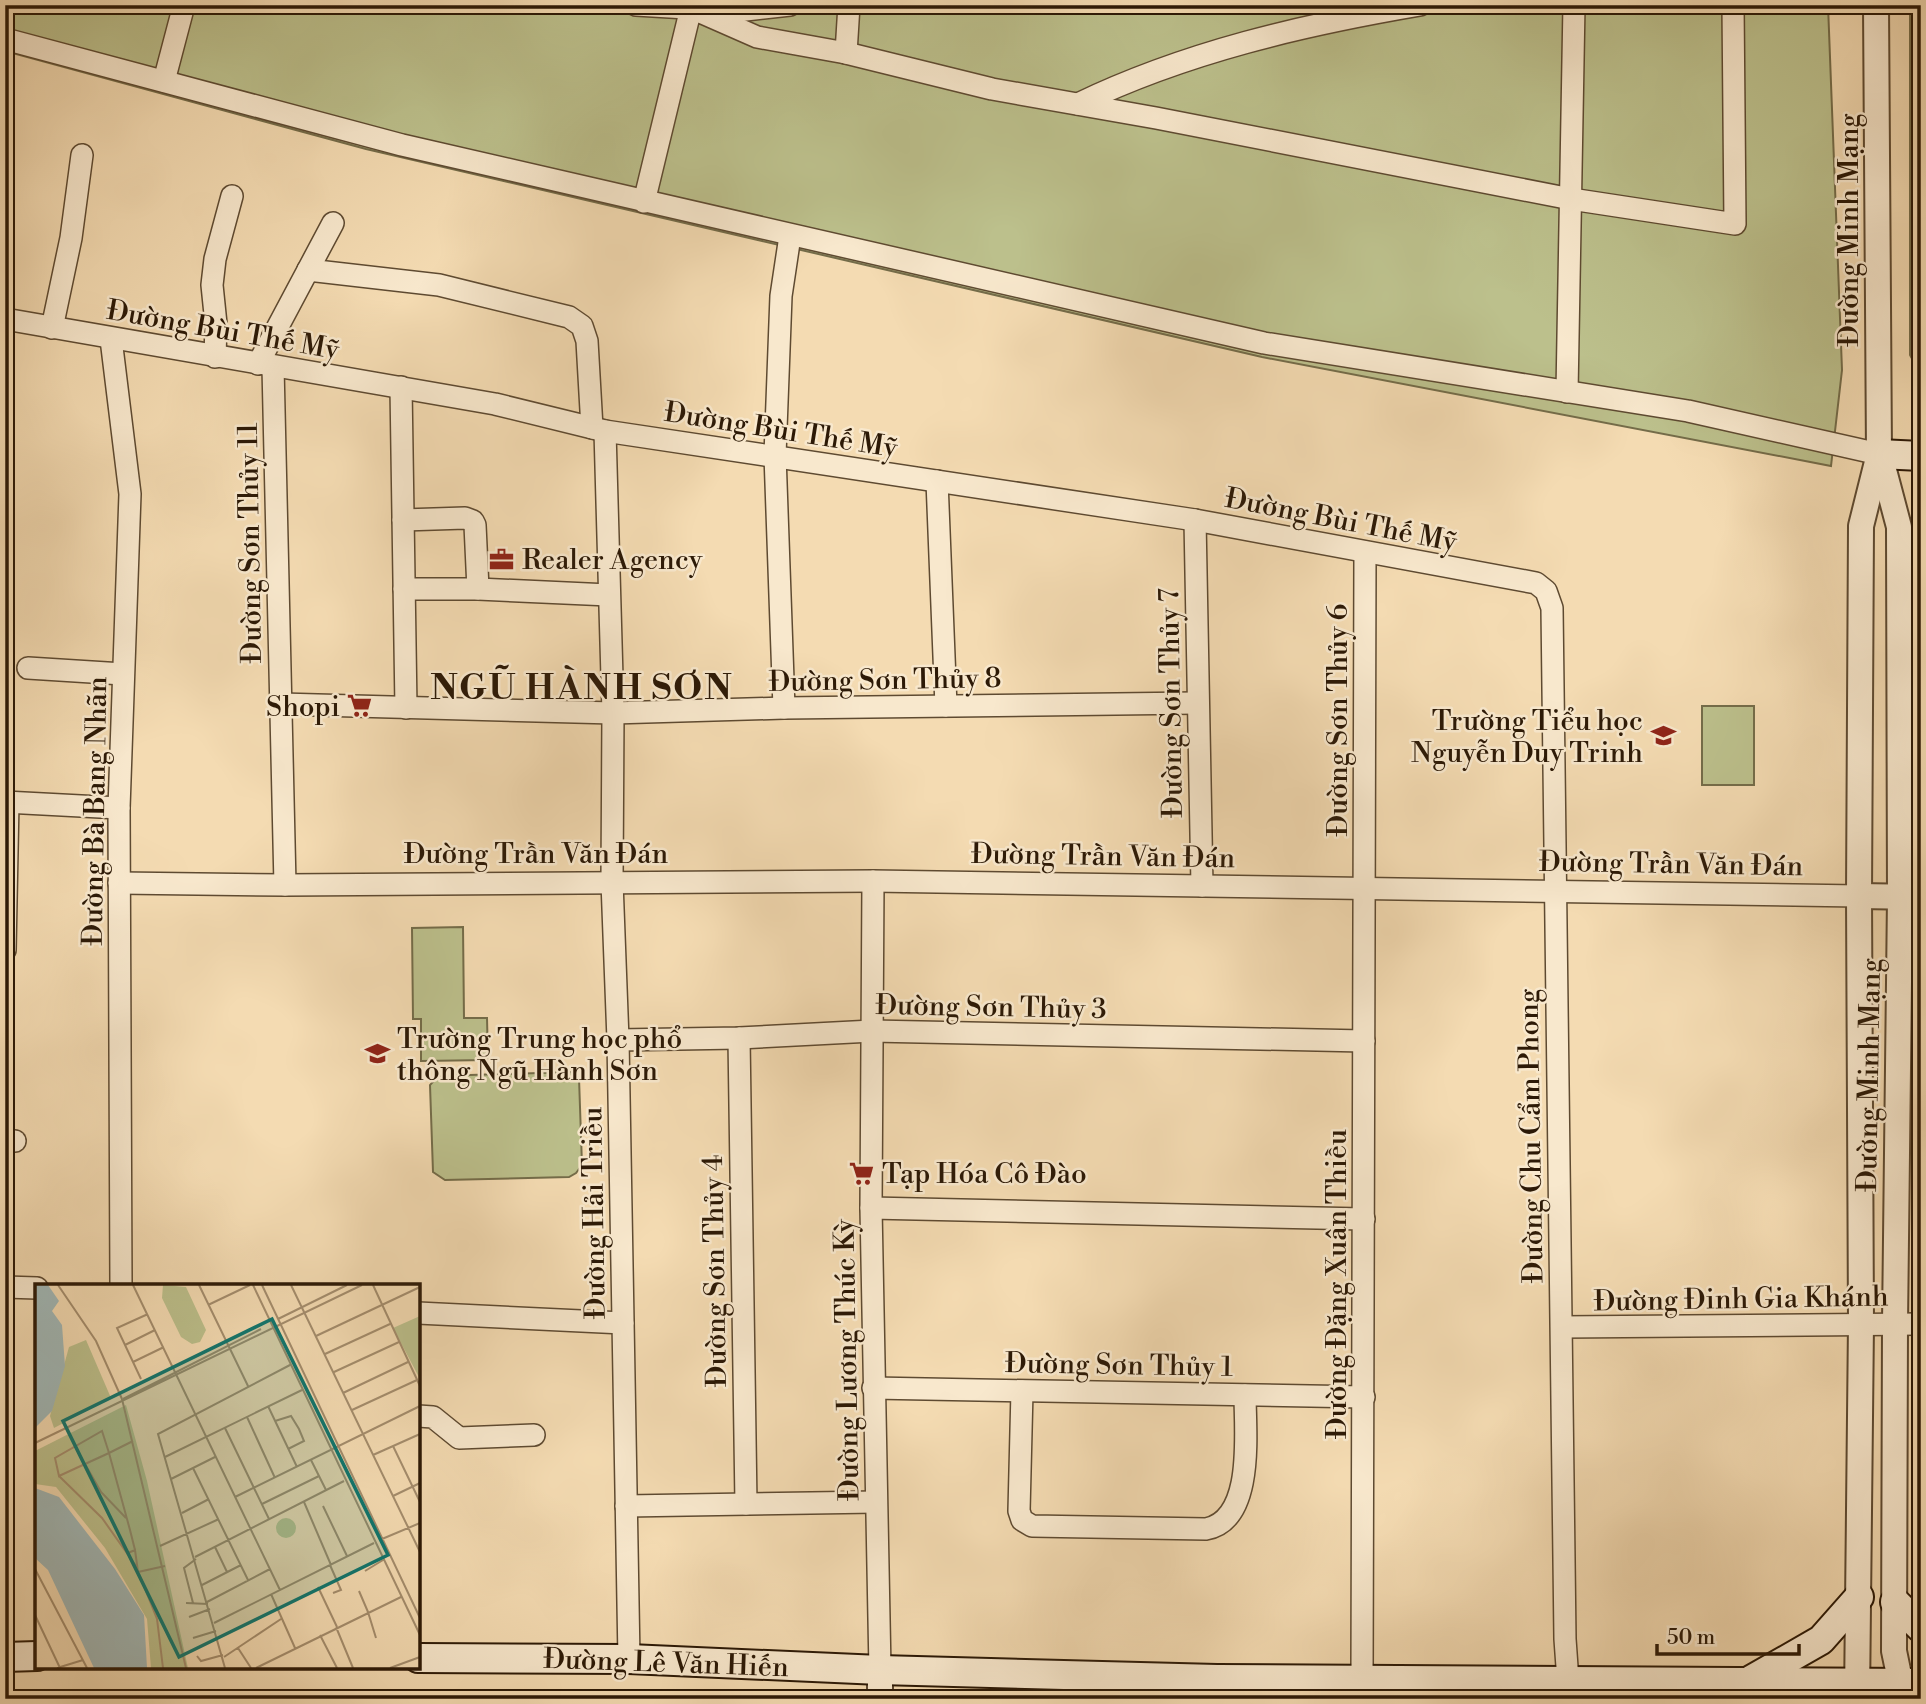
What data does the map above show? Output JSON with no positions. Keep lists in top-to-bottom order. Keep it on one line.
{"streets":{"main road":["Đường Lê Văn Hiến"],"street":["Đường Minh Mạng","Đường Bùi Thế Mỹ","Đường Sơn Thủy 11","Đường Sơn Thủy 8","Đường Sơn Thủy 7","Đường Sơn Thủy 6","Đường Bà Bang Nhãn","Đường Trần Văn Đán","Đường Sơn Thủy 3","Đường Chu Cẩm Phong","Đường Hải Triều","Đường Sơn Thủy 4","Đường Đặng Xuân Thiều","Đường Đinh Gia Khánh","Đường Lương Thúc Kỳ","Đường Sơn Thủy 1"]},"crossings":[["Đường Minh Mạng","Đường Trần Văn Đán"],["Đường Minh Mạng","Đường Đinh Gia Khánh"],["Đường Minh Mạng","Đường Lê Văn Hiến"],["Đường Bùi Thế Mỹ","Đường Sơn Thủy 11"],["Đường Bùi Thế Mỹ","Đường Sơn Thủy 7"],["Đường Bùi Thế Mỹ","Đường Sơn Thủy 6"],["Đường Bùi Thế Mỹ","Đường Bà Bang Nhãn"],["Đường Bùi Thế Mỹ","Đường Chu Cẩm Phong"],["Đường Bùi Thế Mỹ","Đường Hải Triều"],["Đường Sơn Thủy 11","Đường Sơn Thủy 8"],["Đường Sơn Thủy 11","Đường Trần Văn Đán"],["Đường Sơn Thủy 8","Đường Sơn Thủy 7"],["Đường Sơn Thủy 8","Đường Hải Triều"],["Đường Sơn Thủy 7","Đường Trần Văn Đán"],["Đường Sơn Thủy 6","Đường Trần Văn Đán"],["Đường Sơn Thủy 6","Đường Đặng Xuân Thiều"],["Đường Bà Bang Nhãn","Đường Trần Văn Đán"],["Đường Trần Văn Đán","Đường Chu Cẩm Phong"],["Đường Trần Văn Đán","Đường Hải Triều"],["Đường Trần Văn Đán","Đường Đặng Xuân Thiều"],["Đường Trần Văn Đán","Đường Lương Thúc Kỳ"],["Đường Sơn Thủy 3","Đường Hải Triều"],["Đường Sơn Thủy 3","Đường Sơn Thủy 4"],["Đường Sơn Thủy 3","Đường Đặng Xuân Thiều"],["Đường Sơn Thủy 3","Đường Lương Thúc Kỳ"],["Đường Chu Cẩm Phong","Đường Đinh Gia Khánh"],["Đường Chu Cẩm Phong","Đường Lê Văn Hiến"],["Đường Hải Triều","Đường Lê Văn Hiến"],["Đường Đặng Xuân Thiều","Đường Sơn Thủy 1"],["Đường Đặng Xuân Thiều","Đường Lê Văn Hiến"],["Đường Lương Thúc Kỳ","Đường Sơn Thủy 1"],["Đường Lương Thúc Kỳ","Đường Lê Văn Hiến"]],"districts":["NGŨ HÀNH SƠN"],"places":{"office":["Realer Agency"],"supermarket":["Shopi","Tạp Hóa Cô Đào"],"school or university":["Trường Tiểu học Nguyễn Duy Trinh","Trường Trung học phổ thông Ngũ Hành Sơn"]},"scale_bar":"50 m"}
